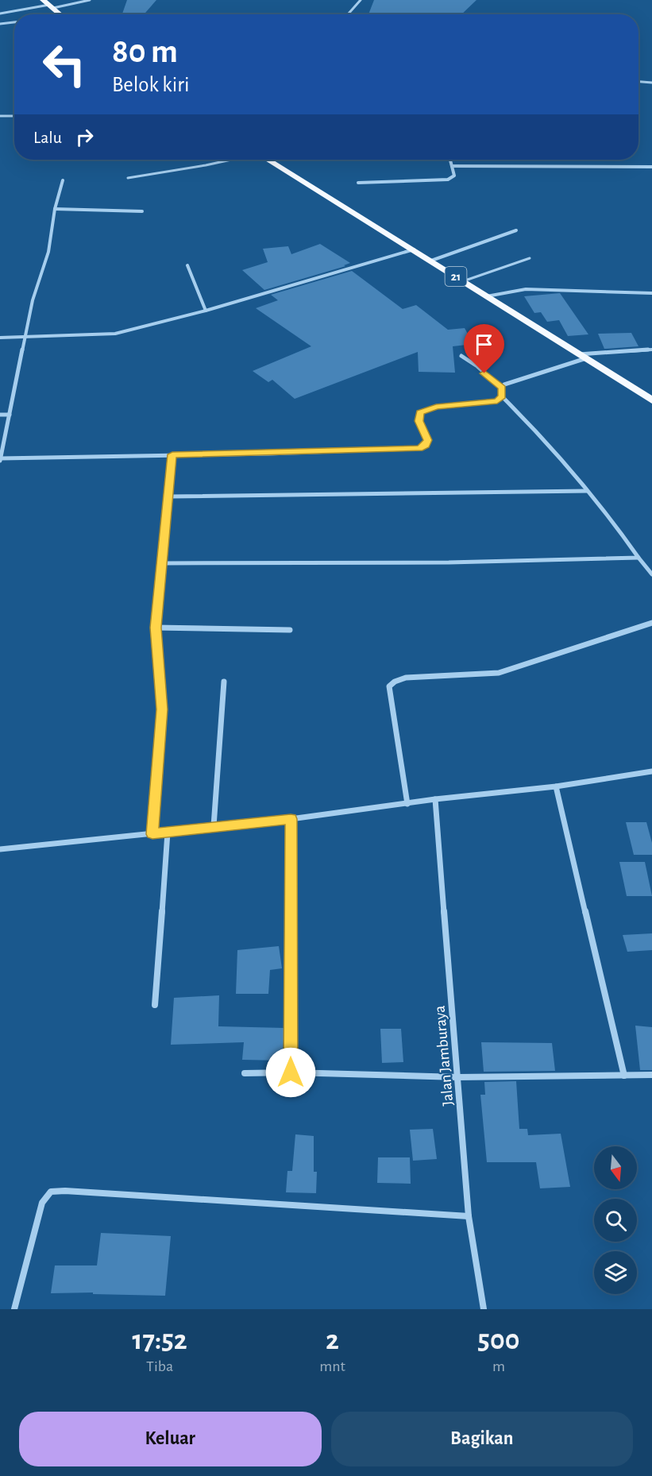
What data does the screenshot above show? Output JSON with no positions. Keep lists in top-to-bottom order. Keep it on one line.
{"streets":{"highway":["21"],"street":["Jalan Jamburaya"]},"north":"bottom","page":{"turn":["80 m","Belok kiri"],"then":"Lalu","eta":["17:52","Tiba","2","mnt","500","m"],"buttons":["Keluar","Bagikan"]}}
